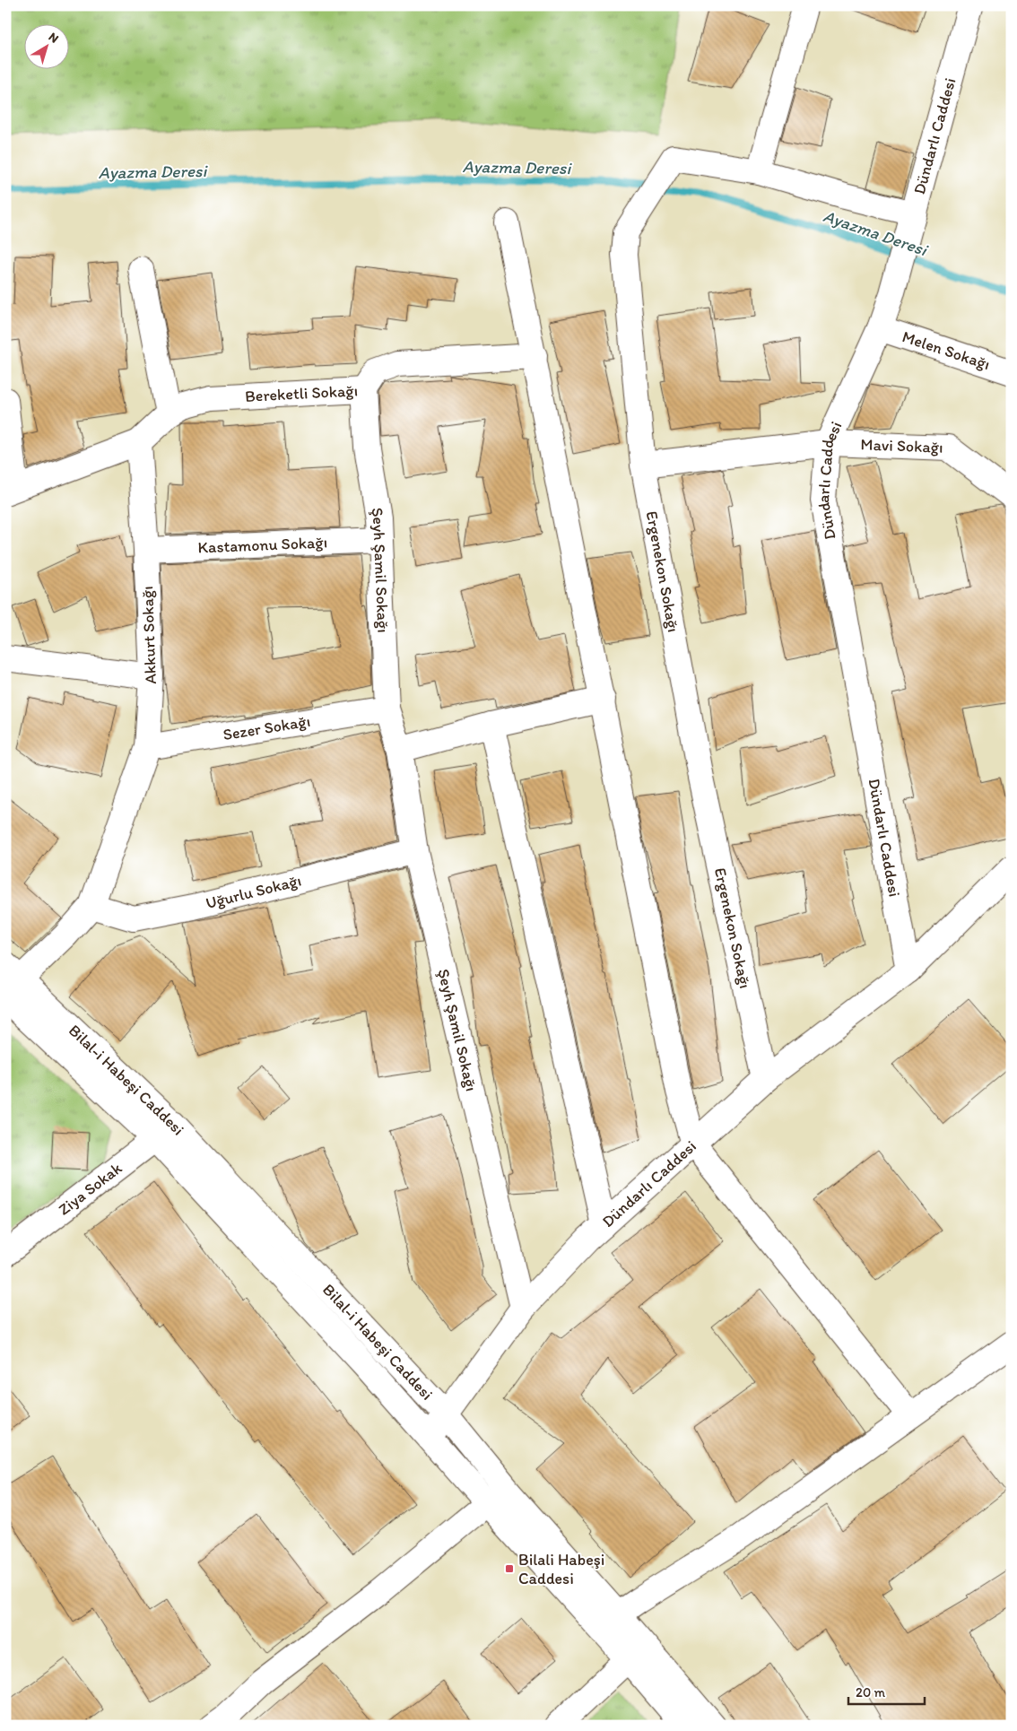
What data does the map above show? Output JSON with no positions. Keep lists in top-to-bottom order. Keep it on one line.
{"streets":{"street":["Dündarlı Caddesi","Melen Sokağı","Bereketli Sokağı","Mavi Sokağı","Kastamonu Sokağı","Şeyh Şamil Sokağı","Ergenekon Sokağı","Akkurt Sokağı","Sezer Sokağı","Uğurlu Sokağı","Bilal-i Habeşi Caddesi","Ziya Sokak"]},"crossings":[["Dündarlı Caddesi","Melen Sokağı"],["Dündarlı Caddesi","Mavi Sokağı"],["Dündarlı Caddesi","Şeyh Şamil Sokağı"],["Dündarlı Caddesi","Ergenekon Sokağı"],["Dündarlı Caddesi","Bilal-i Habeşi Caddesi"],["Bereketli Sokağı","Şeyh Şamil Sokağı"],["Mavi Sokağı","Ergenekon Sokağı"],["Kastamonu Sokağı","Şeyh Şamil Sokağı"],["Kastamonu Sokağı","Akkurt Sokağı"],["Şeyh Şamil Sokağı","Sezer Sokağı"],["Şeyh Şamil Sokağı","Uğurlu Sokağı"],["Akkurt Sokağı","Sezer Sokağı"],["Akkurt Sokağı","Uğurlu Sokağı"],["Akkurt Sokağı","Bilal-i Habeşi Caddesi"],["Bilal-i Habeşi Caddesi","Ziya Sokak"]],"water":["Ayazma Deresi"],"places":{"transit":["Bilali Habeşi Caddesi"]},"scale_bar":"20 m","north":"top right"}
